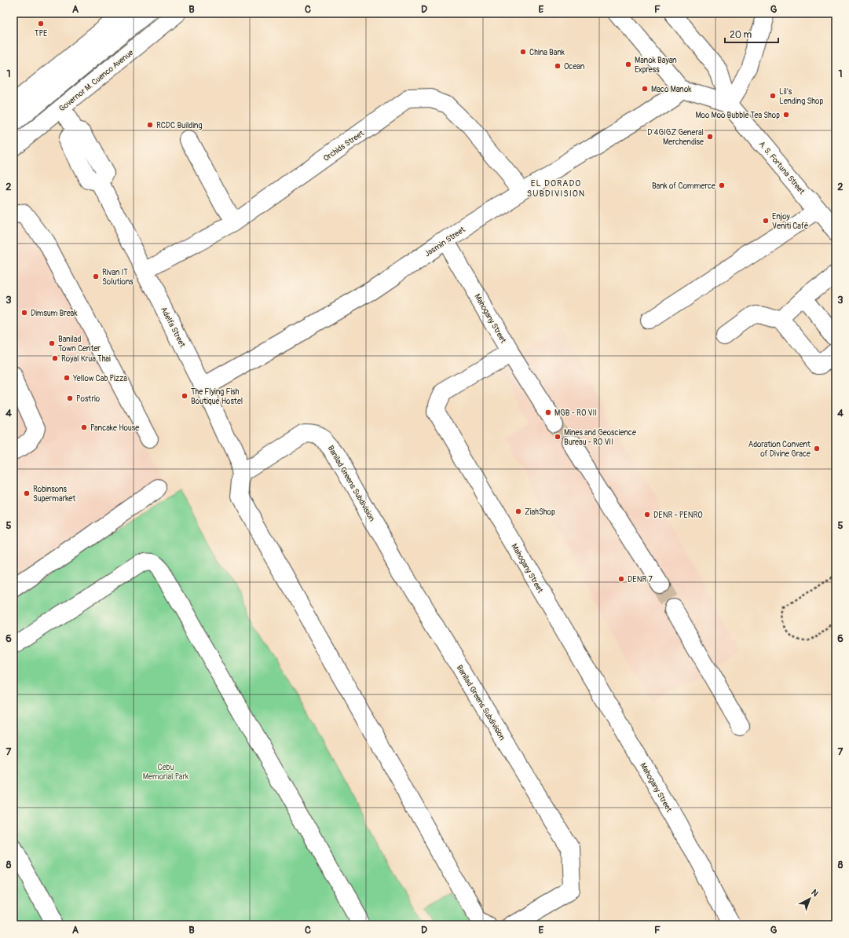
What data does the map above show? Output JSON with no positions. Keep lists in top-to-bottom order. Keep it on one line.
{"streets":{"street":["Governor M. Cuenco Avenue","Orchids Street","A. S. Fortuna Street","Jasmin Street","Mahogany Street","Adelfa Street","Banilad Greens Subdivision"]},"crossings":[["Governor M. Cuenco Avenue","Adelfa Street"],["Orchids Street","Jasmin Street"],["Orchids Street","Adelfa Street"],["Jasmin Street","Mahogany Street"],["Jasmin Street","Adelfa Street"],["Adelfa Street","Banilad Greens Subdivision"]],"districts":["EL DORADO SUBDIVISION"],"parks":["Cebu Memorial Park"],"places":["TPE","China Bank","Manok Bayan Express","Ocean","Maco Manok","Lil's Lending Shop","Moo Moo Bubble Tea Shop","RCDC Building","D'4GIGZ General Merchendise","Bank of Commerce","Enjoy Veniti Café","Rivan IT Solutions","Dimsum Break","Banilad Town Center","Royal Krua Thai","Yellow Cab Pizza","The Flying Fish Boutique Hostel","Postrio","MGB - RO VII","Pancake House","Mines and Geoscience Bureau - RO VII","Adoration Convent of Divine Grace","Robinsons Supermarket","ZiahShop","DENR - PENRO","DENR 7"],"scale_bar":"20 m","north":"top right","grid":{"columns":["A","B","C","D","E","F","G"],"rows":["1","2","3","4","5","6","7","8"]}}
